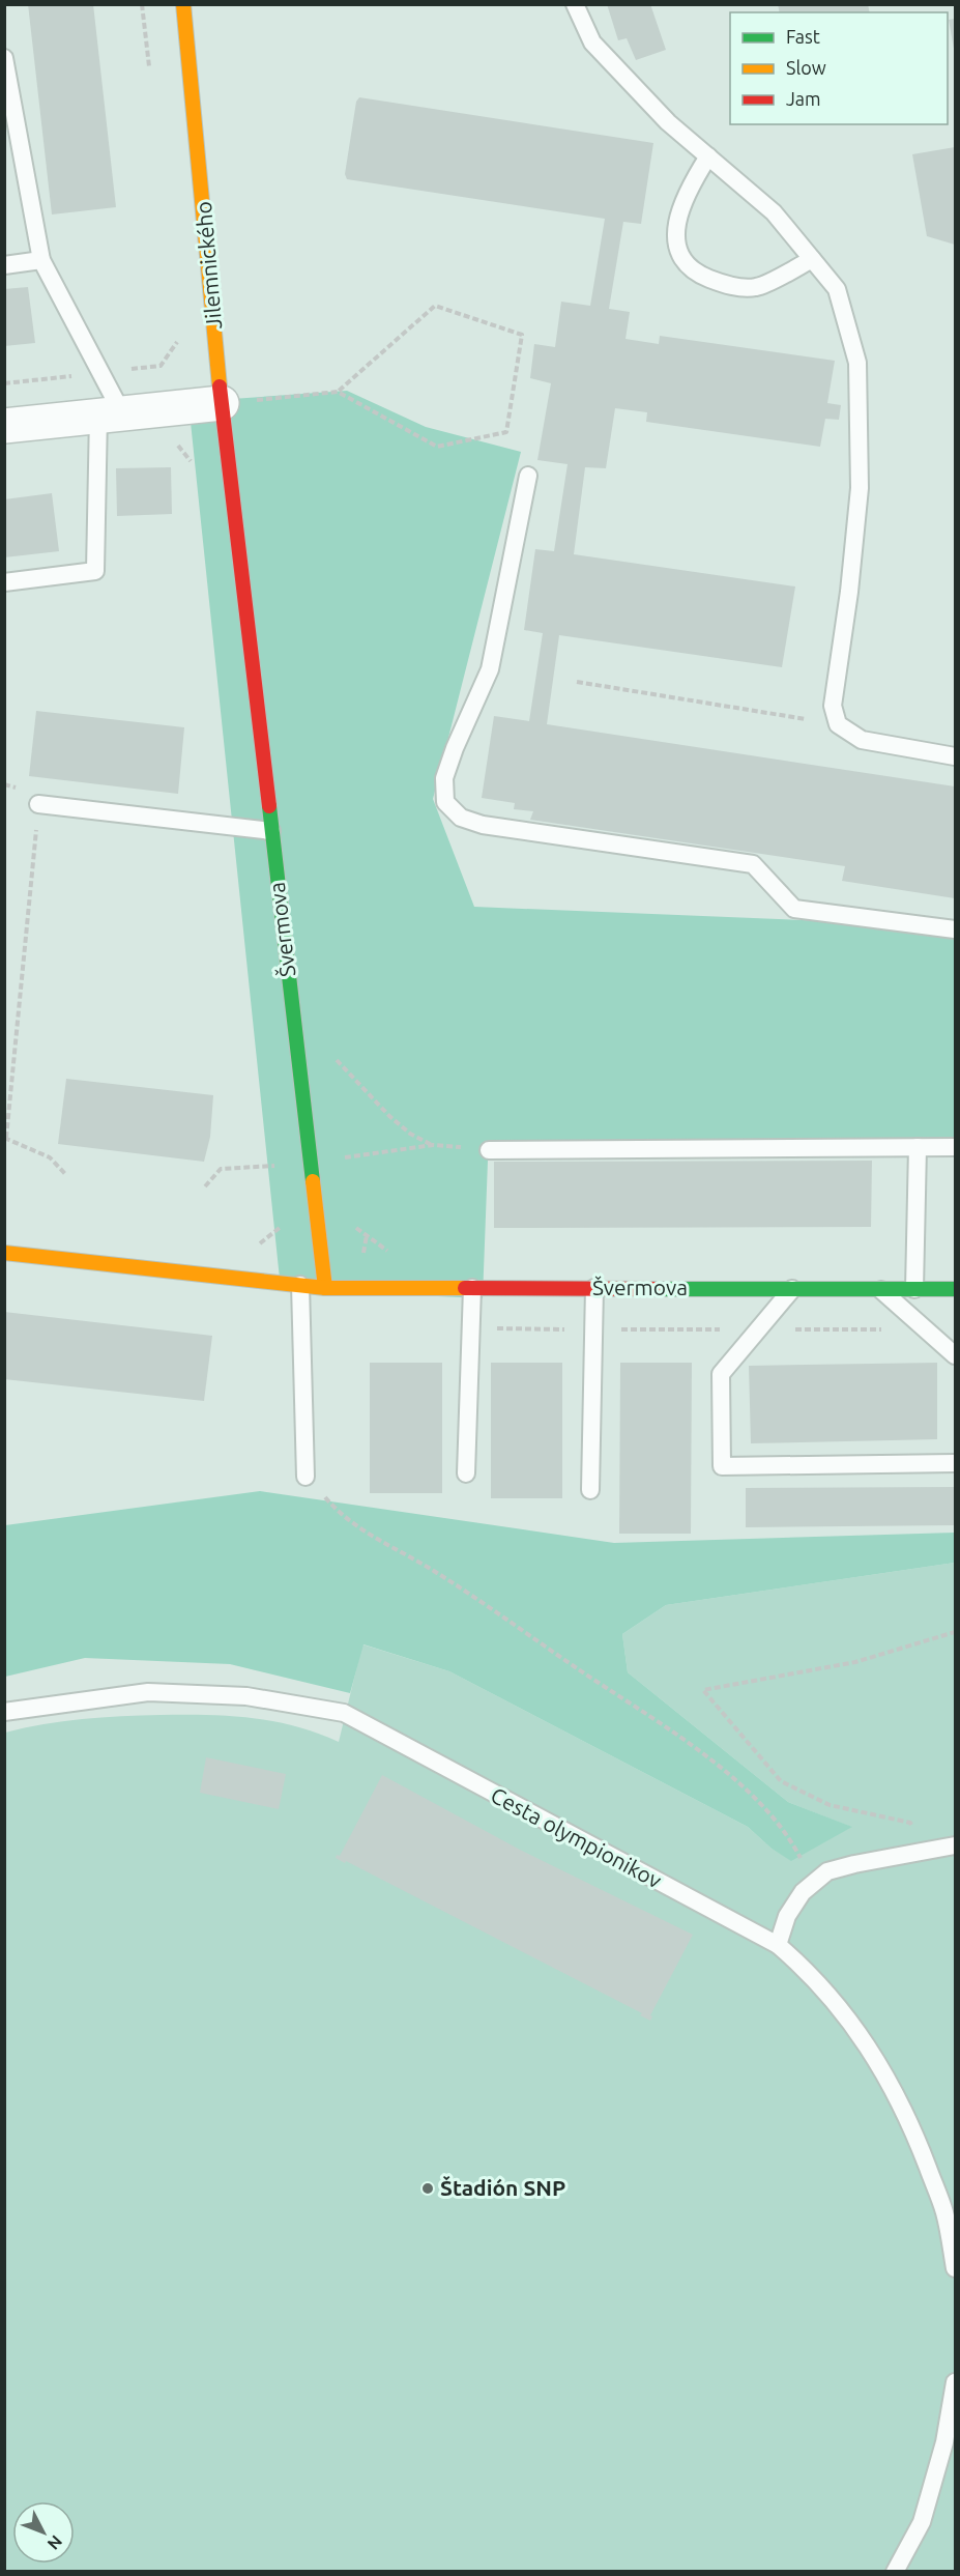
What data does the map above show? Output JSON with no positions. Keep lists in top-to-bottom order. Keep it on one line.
{"streets":{"street":["Jilemnického","Švermova"],"lane":["Cesta olympionikov"]},"crossings":[["Jilemnického","Švermova"]],"places":["Štadión SNP"],"legend":["Fast","Slow","Jam"],"north":"bottom right"}
